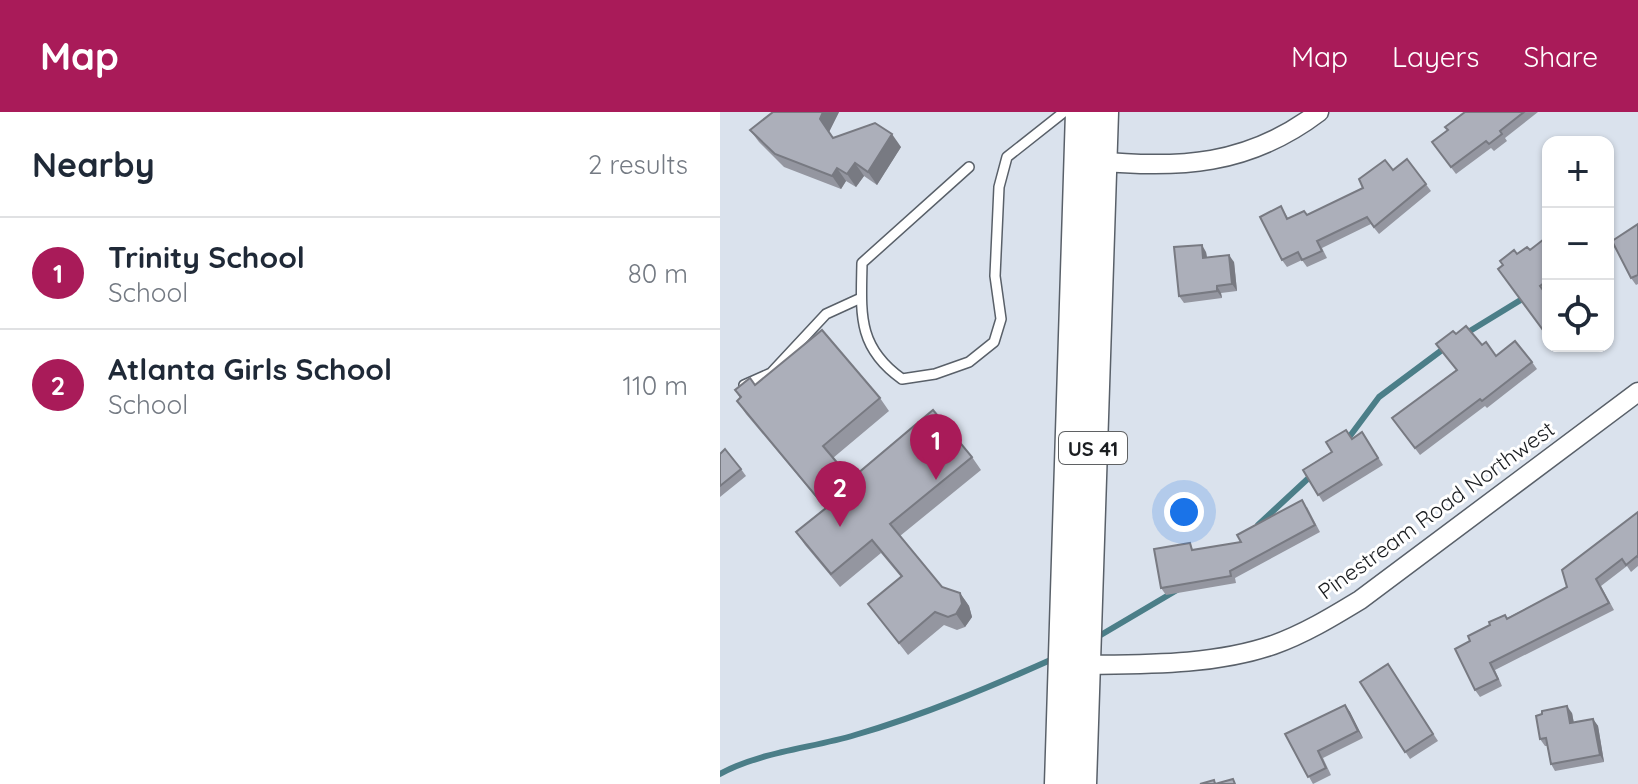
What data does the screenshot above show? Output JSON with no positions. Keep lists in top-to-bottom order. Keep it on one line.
{"streets":{"main road":["US 41"],"street":["Pinestream Road Northwest"]},"crossings":[["US 41","Pinestream Road Northwest"]],"page":{"header":"Map","nav":["Map","Layers","Share"],"heading":["Nearby","2 results"],"map_buttons":["+","−"],"list":[{"mark":"1","name":"Trinity School","note":"School","value":"80 m"},{"mark":"2","name":"Atlanta Girls School","note":"School","value":"110 m"}],"pins":["1","2"]}}
